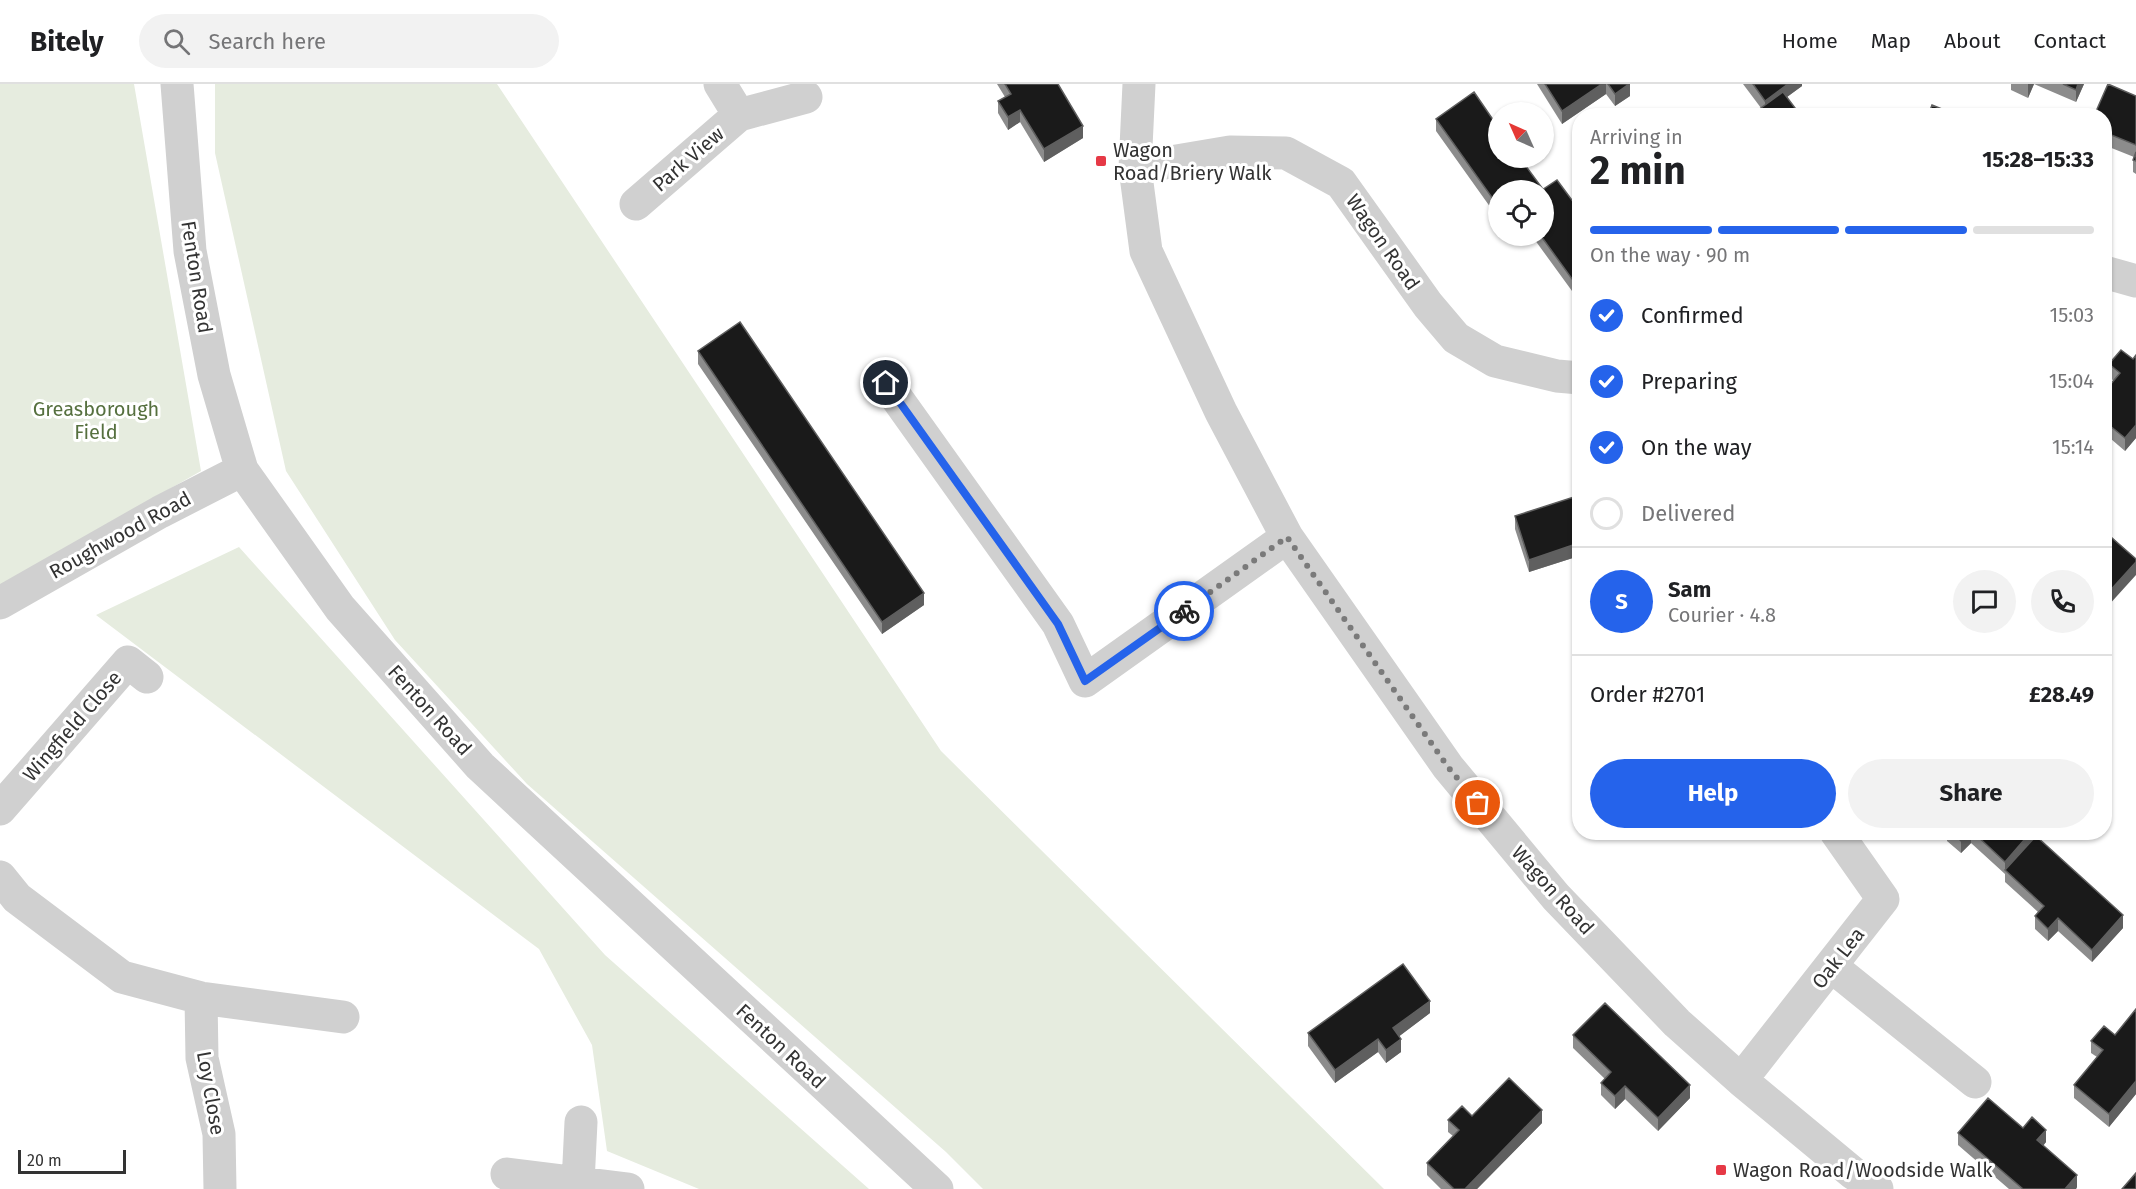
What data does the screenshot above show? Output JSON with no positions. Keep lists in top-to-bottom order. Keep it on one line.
{"streets":{"street":["Park View","Wagon Road","Fenton Road","Roughwood Road","Wingfield Close","Oak Lea","Loy Close"]},"crossings":[["Wagon Road","Oak Lea"],["Fenton Road","Roughwood Road"]],"parks":["Greasborough Field"],"places":{"transit":["Wagon Road/Briery Walk","Wagon Road/Woodside Walk"]},"scale_bar":"20 m","north":"top left","page":{"header":"Bitely","search":"Search here","nav":["Home","Map","About","Contact"],"heading":["2 min","Arriving in","15:28–15:33"],"panel":["Sam","Courier · 4.8","Order #2701","£28.49"],"bar":"On the way · 90 m","list":[["Confirmed","15:03"],["Preparing","15:04"],["On the way","15:14"],"Delivered"],"round":"S","buttons":["Help","Share"],"scale":"20 m"}}
